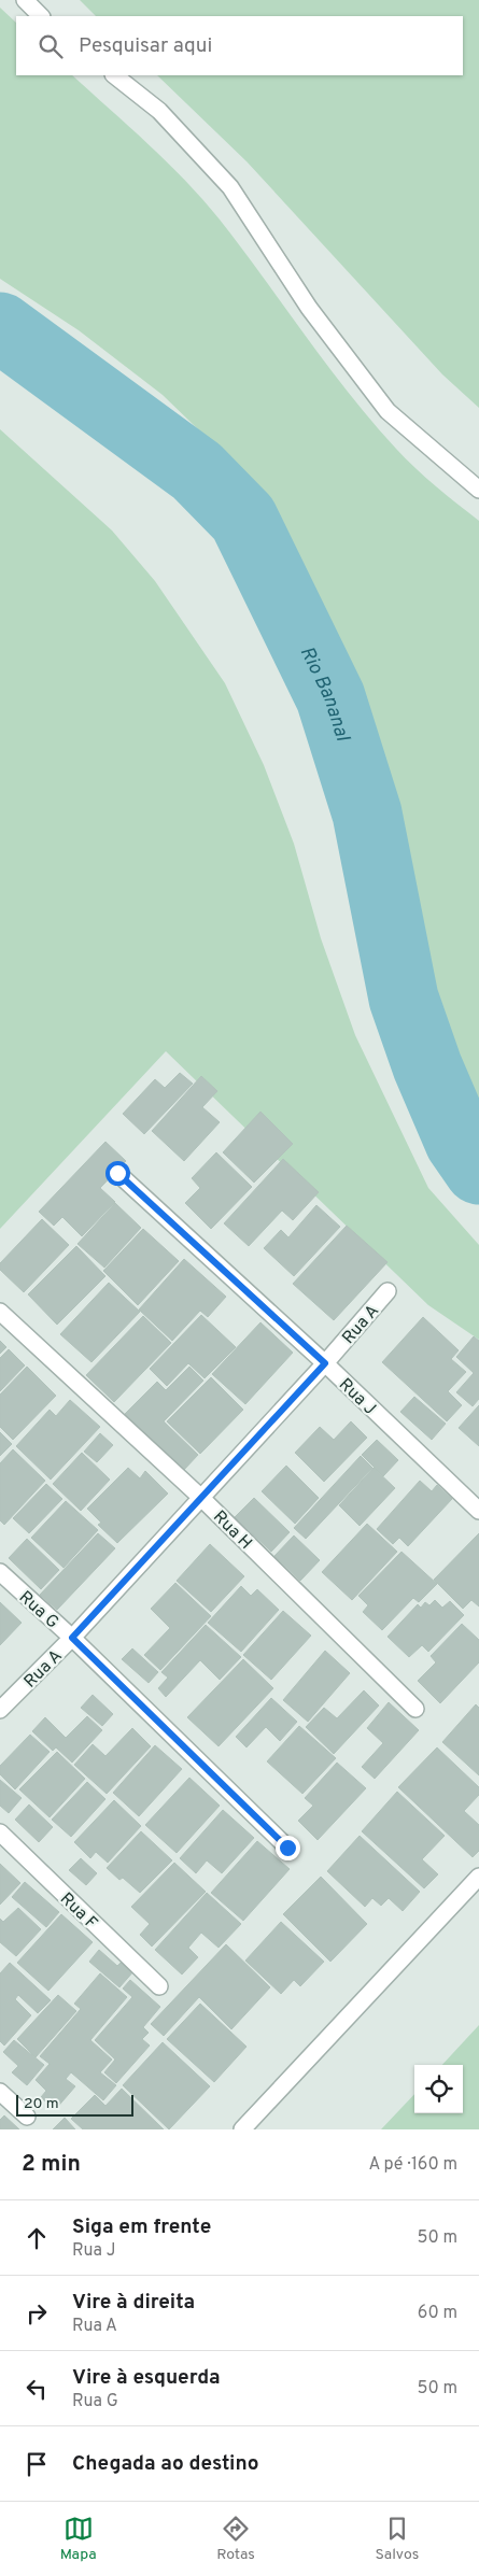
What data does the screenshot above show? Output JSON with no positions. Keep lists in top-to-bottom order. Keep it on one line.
{"streets":{"street":["Rua A","Rua J","Rua H","Rua G","Rua F"]},"crossings":[["Rua A","Rua J"],["Rua A","Rua H"],["Rua A","Rua G"]],"water":["Rio Bananal"],"scale_bar":"20 m","page":{"search":"Pesquisar aqui","scale":"20 m","heading":["2 min","A pé · 160 m"],"list":[["Siga em frente","Rua J","50 m"],["Vire à direita","Rua A","60 m"],["Vire à esquerda","Rua G","50 m"],"Chegada ao destino"],"nav":["Mapa","Rotas","Salvos"]}}
